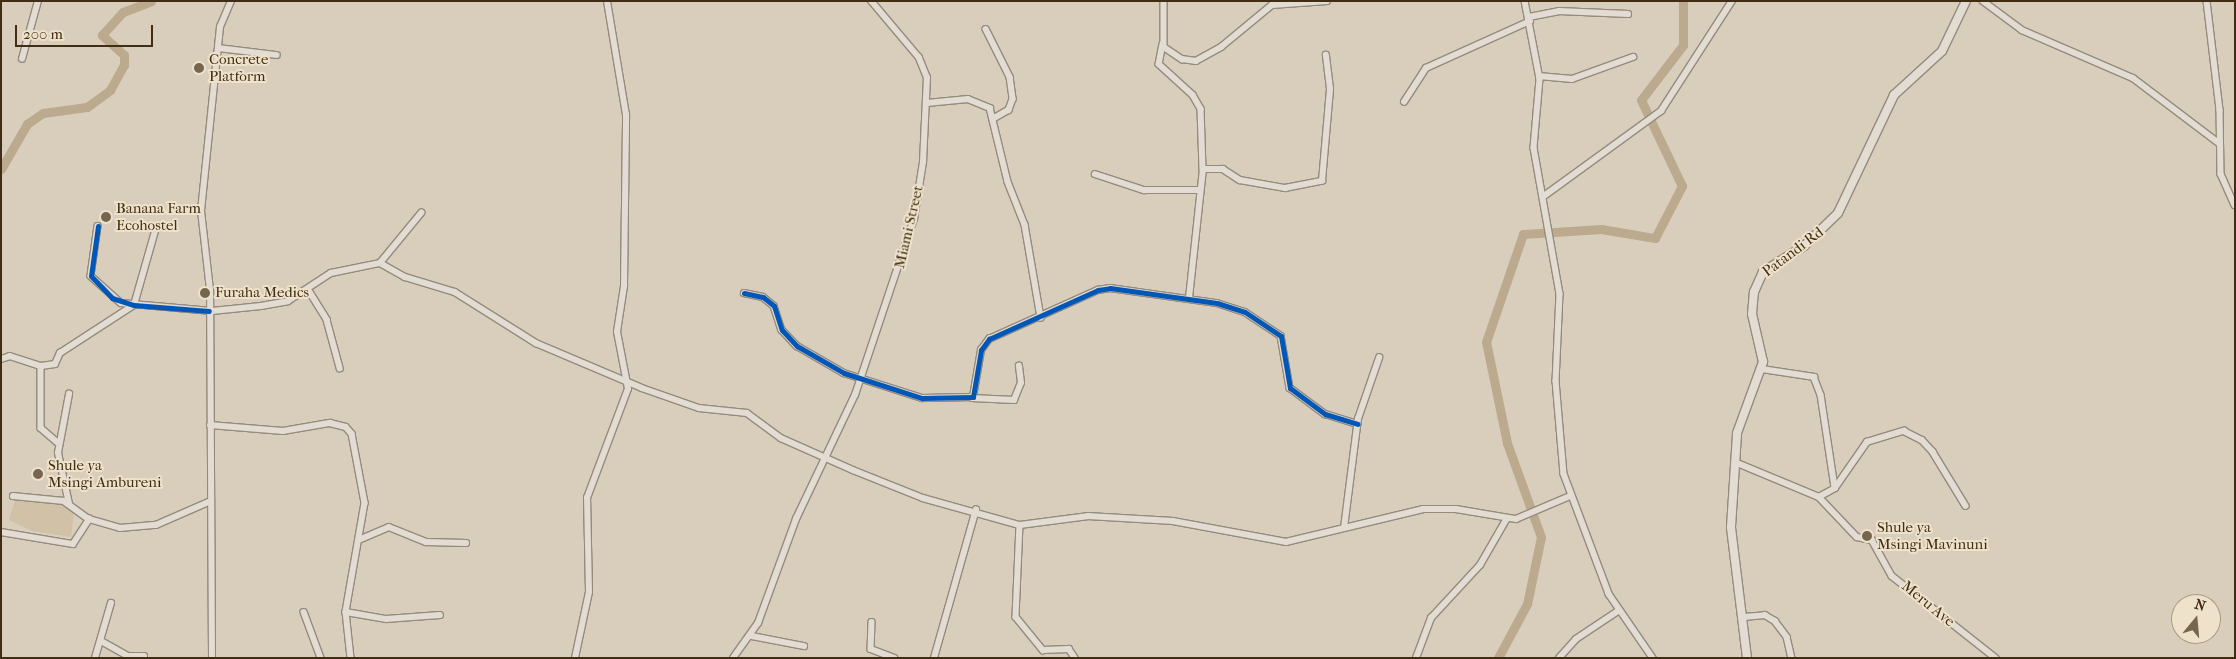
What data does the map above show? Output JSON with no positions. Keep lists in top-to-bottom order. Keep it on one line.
{"streets":{"street":["Miami Street","Patandi Rd","Meru Ave"]},"places":["Concrete Platform","Banana Farm Ecohostel","Furaha Medics","Shule ya Msingi Ambureni","Shule ya Msingi Mavinuni"],"scale_bar":"200 m","north":"top"}
